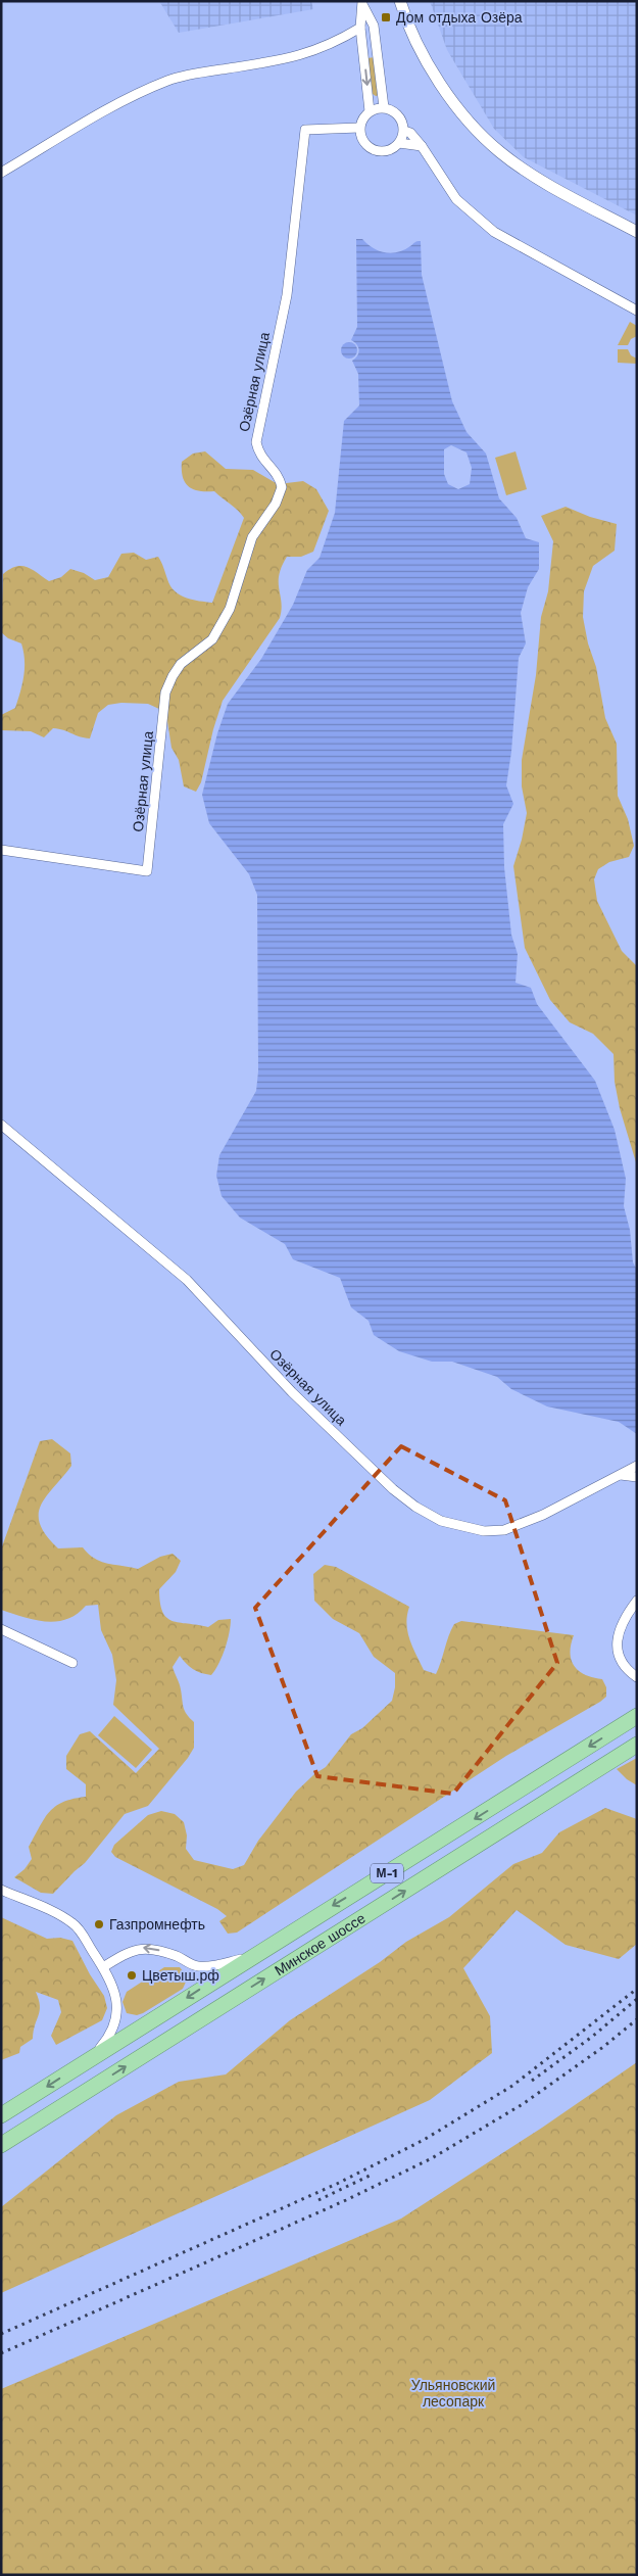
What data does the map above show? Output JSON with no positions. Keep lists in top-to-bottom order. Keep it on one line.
{"streets":{"highway":["М-1","Минское шоссе"],"street":["Озёрная улица"]},"parks":["Ульяновский лесопарк"],"places":{"transit":["Дом отдыха Озёра"],"other":["Газпромнефть","Цветыш.рф"]}}
